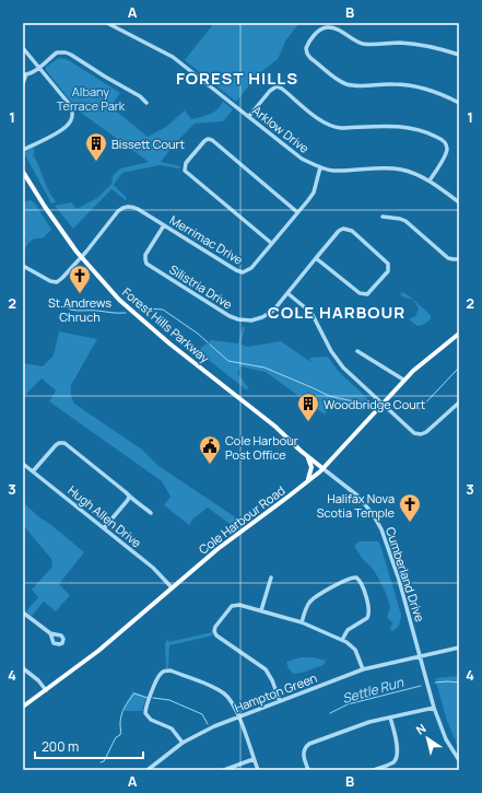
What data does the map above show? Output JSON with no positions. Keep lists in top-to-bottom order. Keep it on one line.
{"streets":{"main road":["Forest Hills Parkway","Cole Harbour Road"],"street":["Arklow Drive","Merrimac Drive","Silistria Drive","Hugh Allen Drive","Cumberland Drive","Hampton Green"]},"crossings":[["Arklow Drive","Merrimac Drive"],["Merrimac Drive","Silistria Drive"],["Merrimac Drive","Forest Hills Parkway"],["Forest Hills Parkway","Cole Harbour Road"],["Forest Hills Parkway","Cumberland Drive"],["Hugh Allen Drive","Cole Harbour Road"],["Cole Harbour Road","Cumberland Drive"],["Cumberland Drive","Hampton Green"]],"districts":["FOREST HILLS","COLE HARBOUR"],"water":["Settle Run"],"parks":["Albany Terrace Park"],"places":{"building":["Bissett Court","Woodbridge Court"],"church":["St.Andrews Chruch","Halifax Nova Scotia Temple"],"public building":["Cole Harbour Post Office"]},"scale_bar":"200 m","north":"top left","grid":{"columns":["A","B"],"rows":["1","2","3","4"]}}
